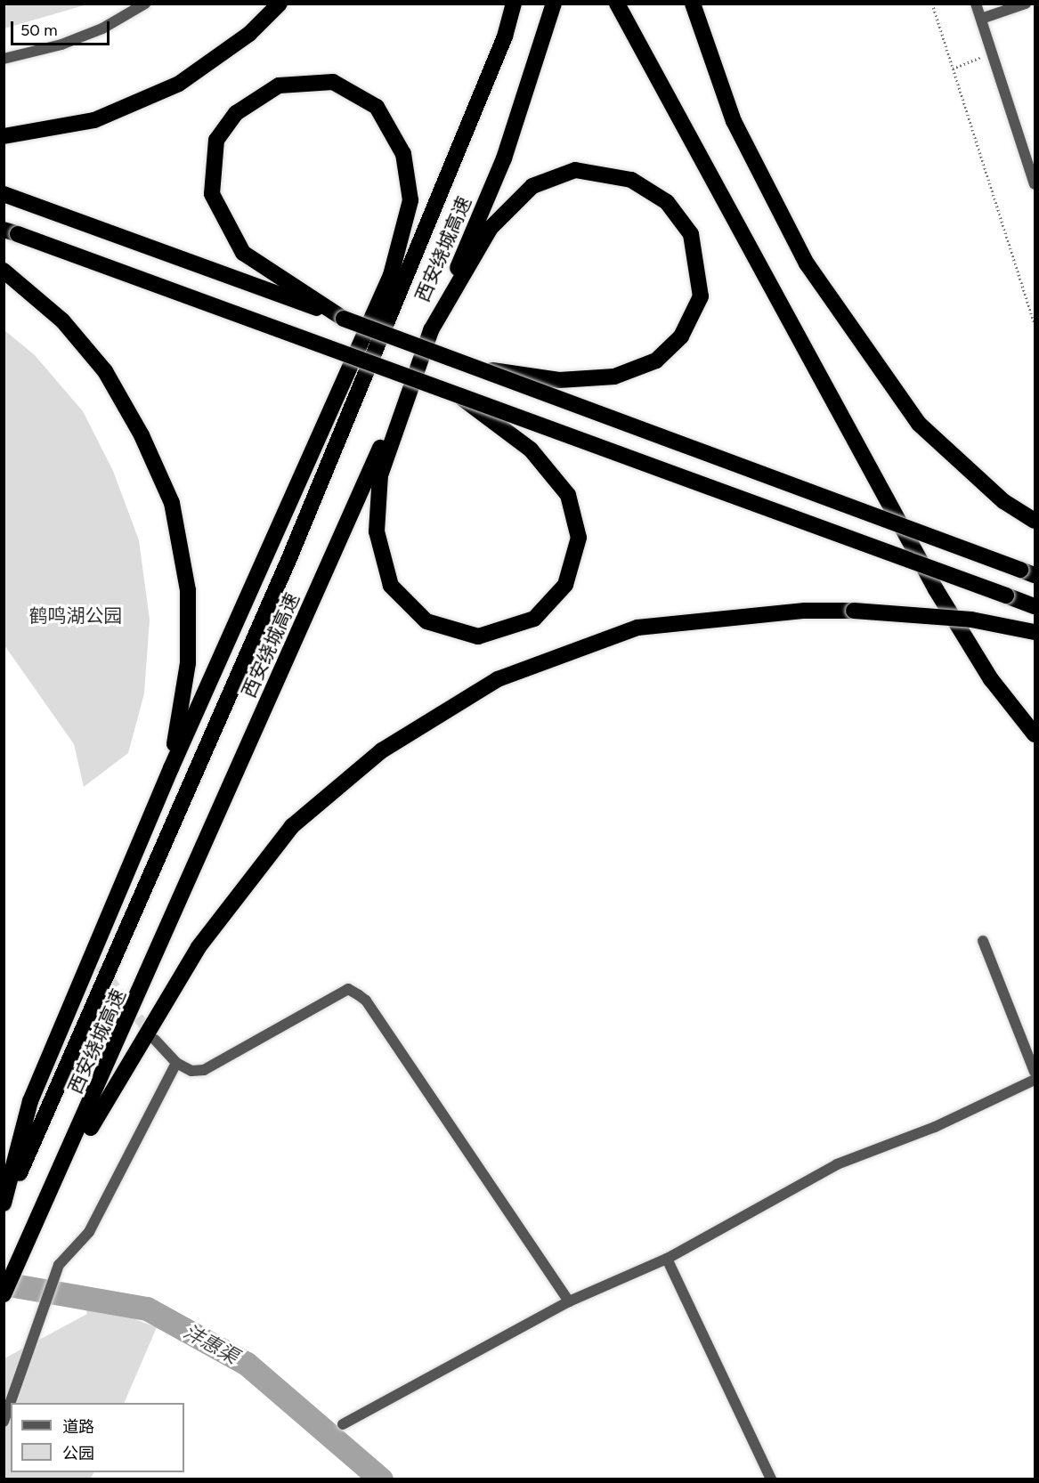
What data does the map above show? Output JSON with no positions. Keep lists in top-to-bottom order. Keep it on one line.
{"streets":{"highway":["西安绕城高速"]},"water":["沣惠渠"],"parks":["鹤鸣湖公园"],"legend":["道路","公园"],"scale_bar":"50 m"}
